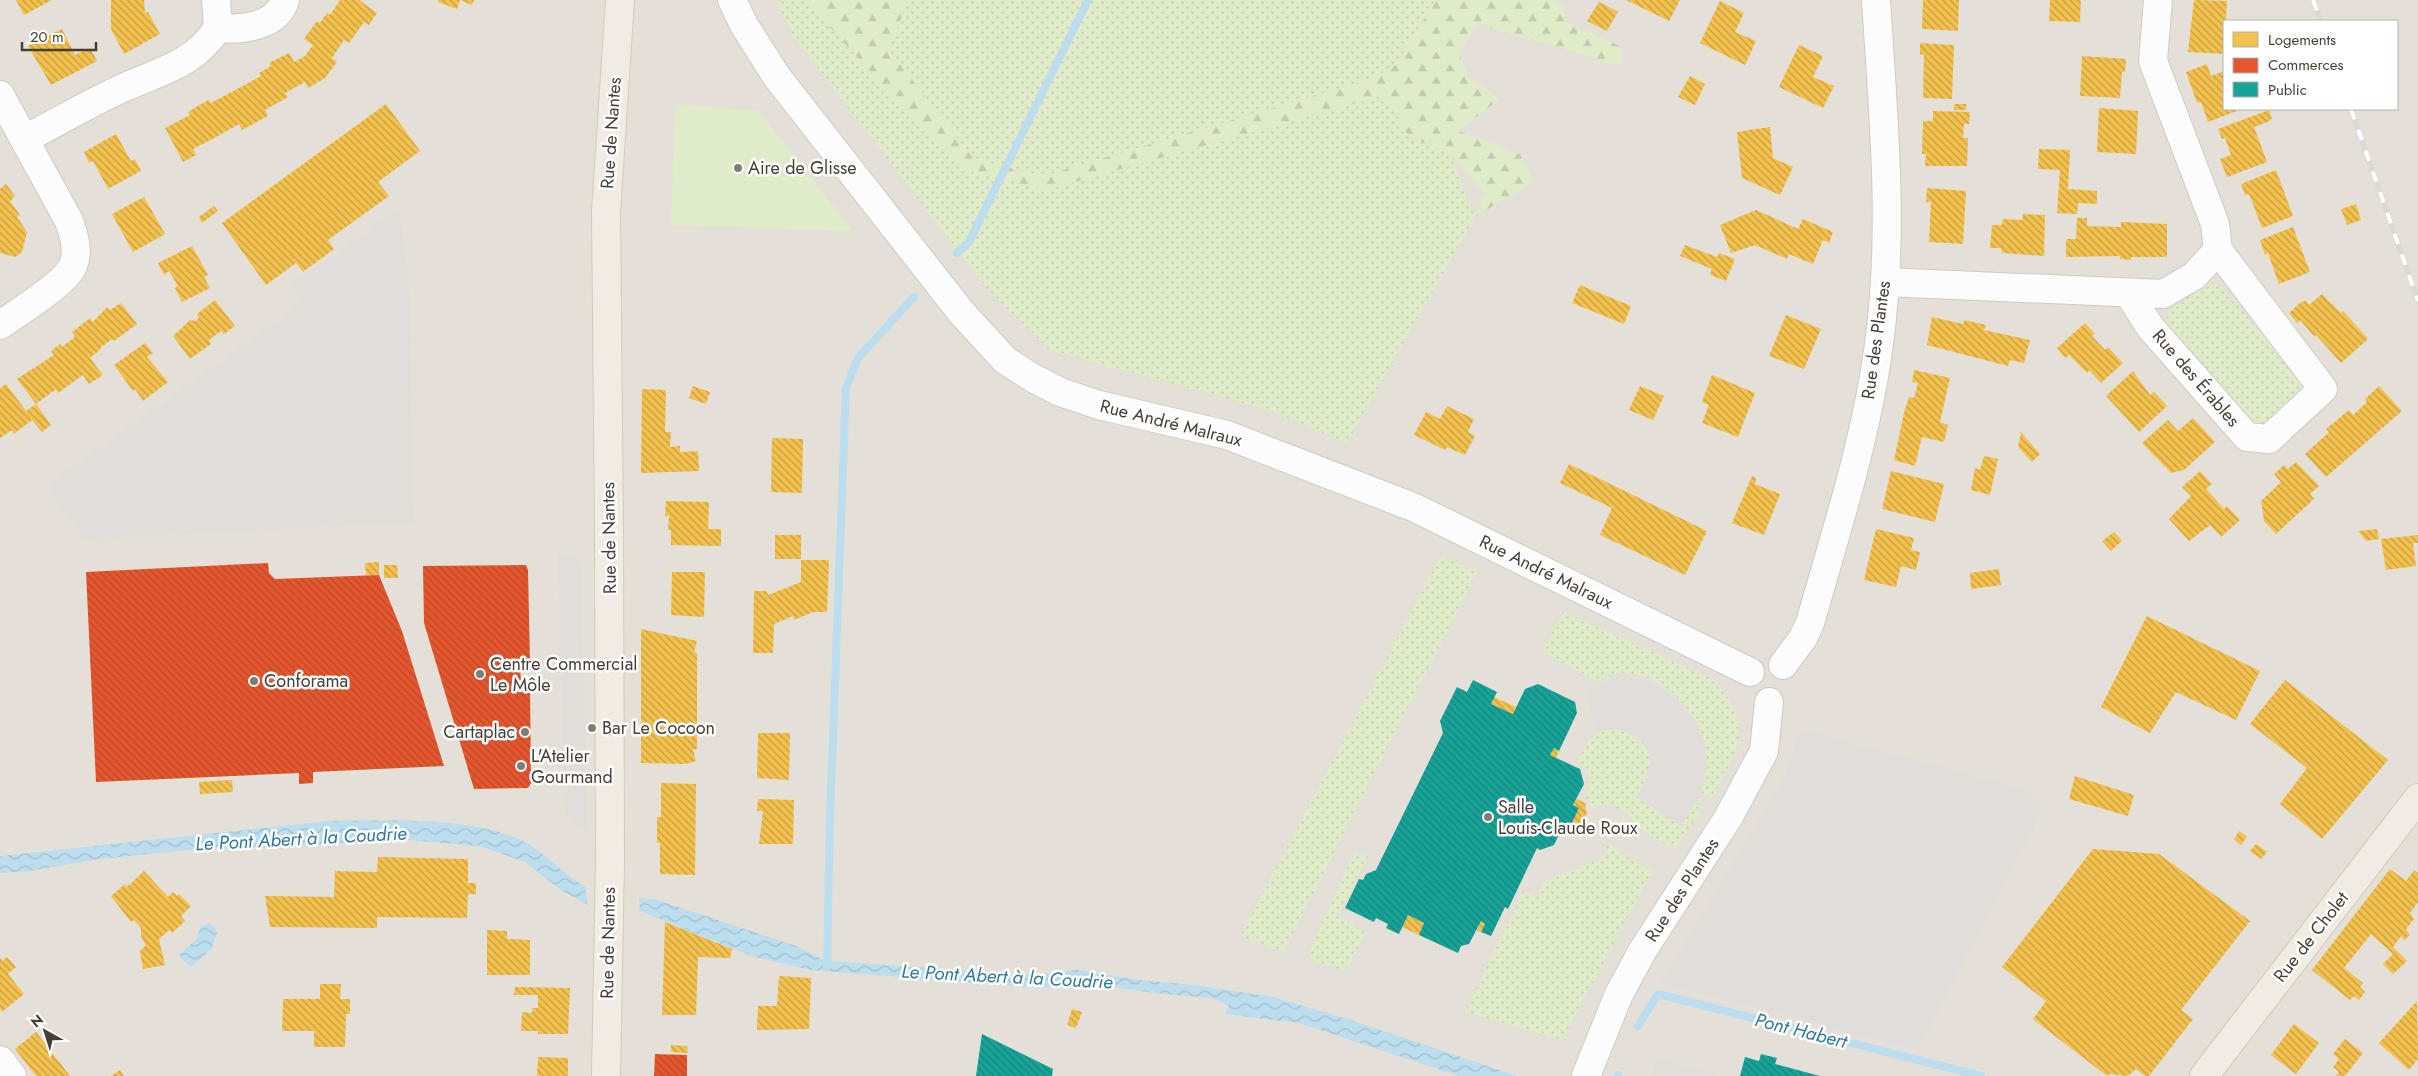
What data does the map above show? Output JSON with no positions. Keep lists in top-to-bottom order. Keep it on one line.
{"streets":{"main road":["Rue de Nantes","Rue de Cholet"],"street":["Rue des Plantes","Rue des Érables","Rue André Malraux"]},"crossings":[["Rue des Plantes","Rue André Malraux"]],"water":["Le Pont Abert à la Coudrie","Pont Habert"],"places":["Aire de Glisse","Centre Commercial Le Môle","Conforama","Bar Le Cocoon","Cartaplac","L'Atelier Gourmand","Salle Louis-Claude Roux"],"legend":["Logements","Commerces","Public"],"scale_bar":"20 m","north":"top left"}
